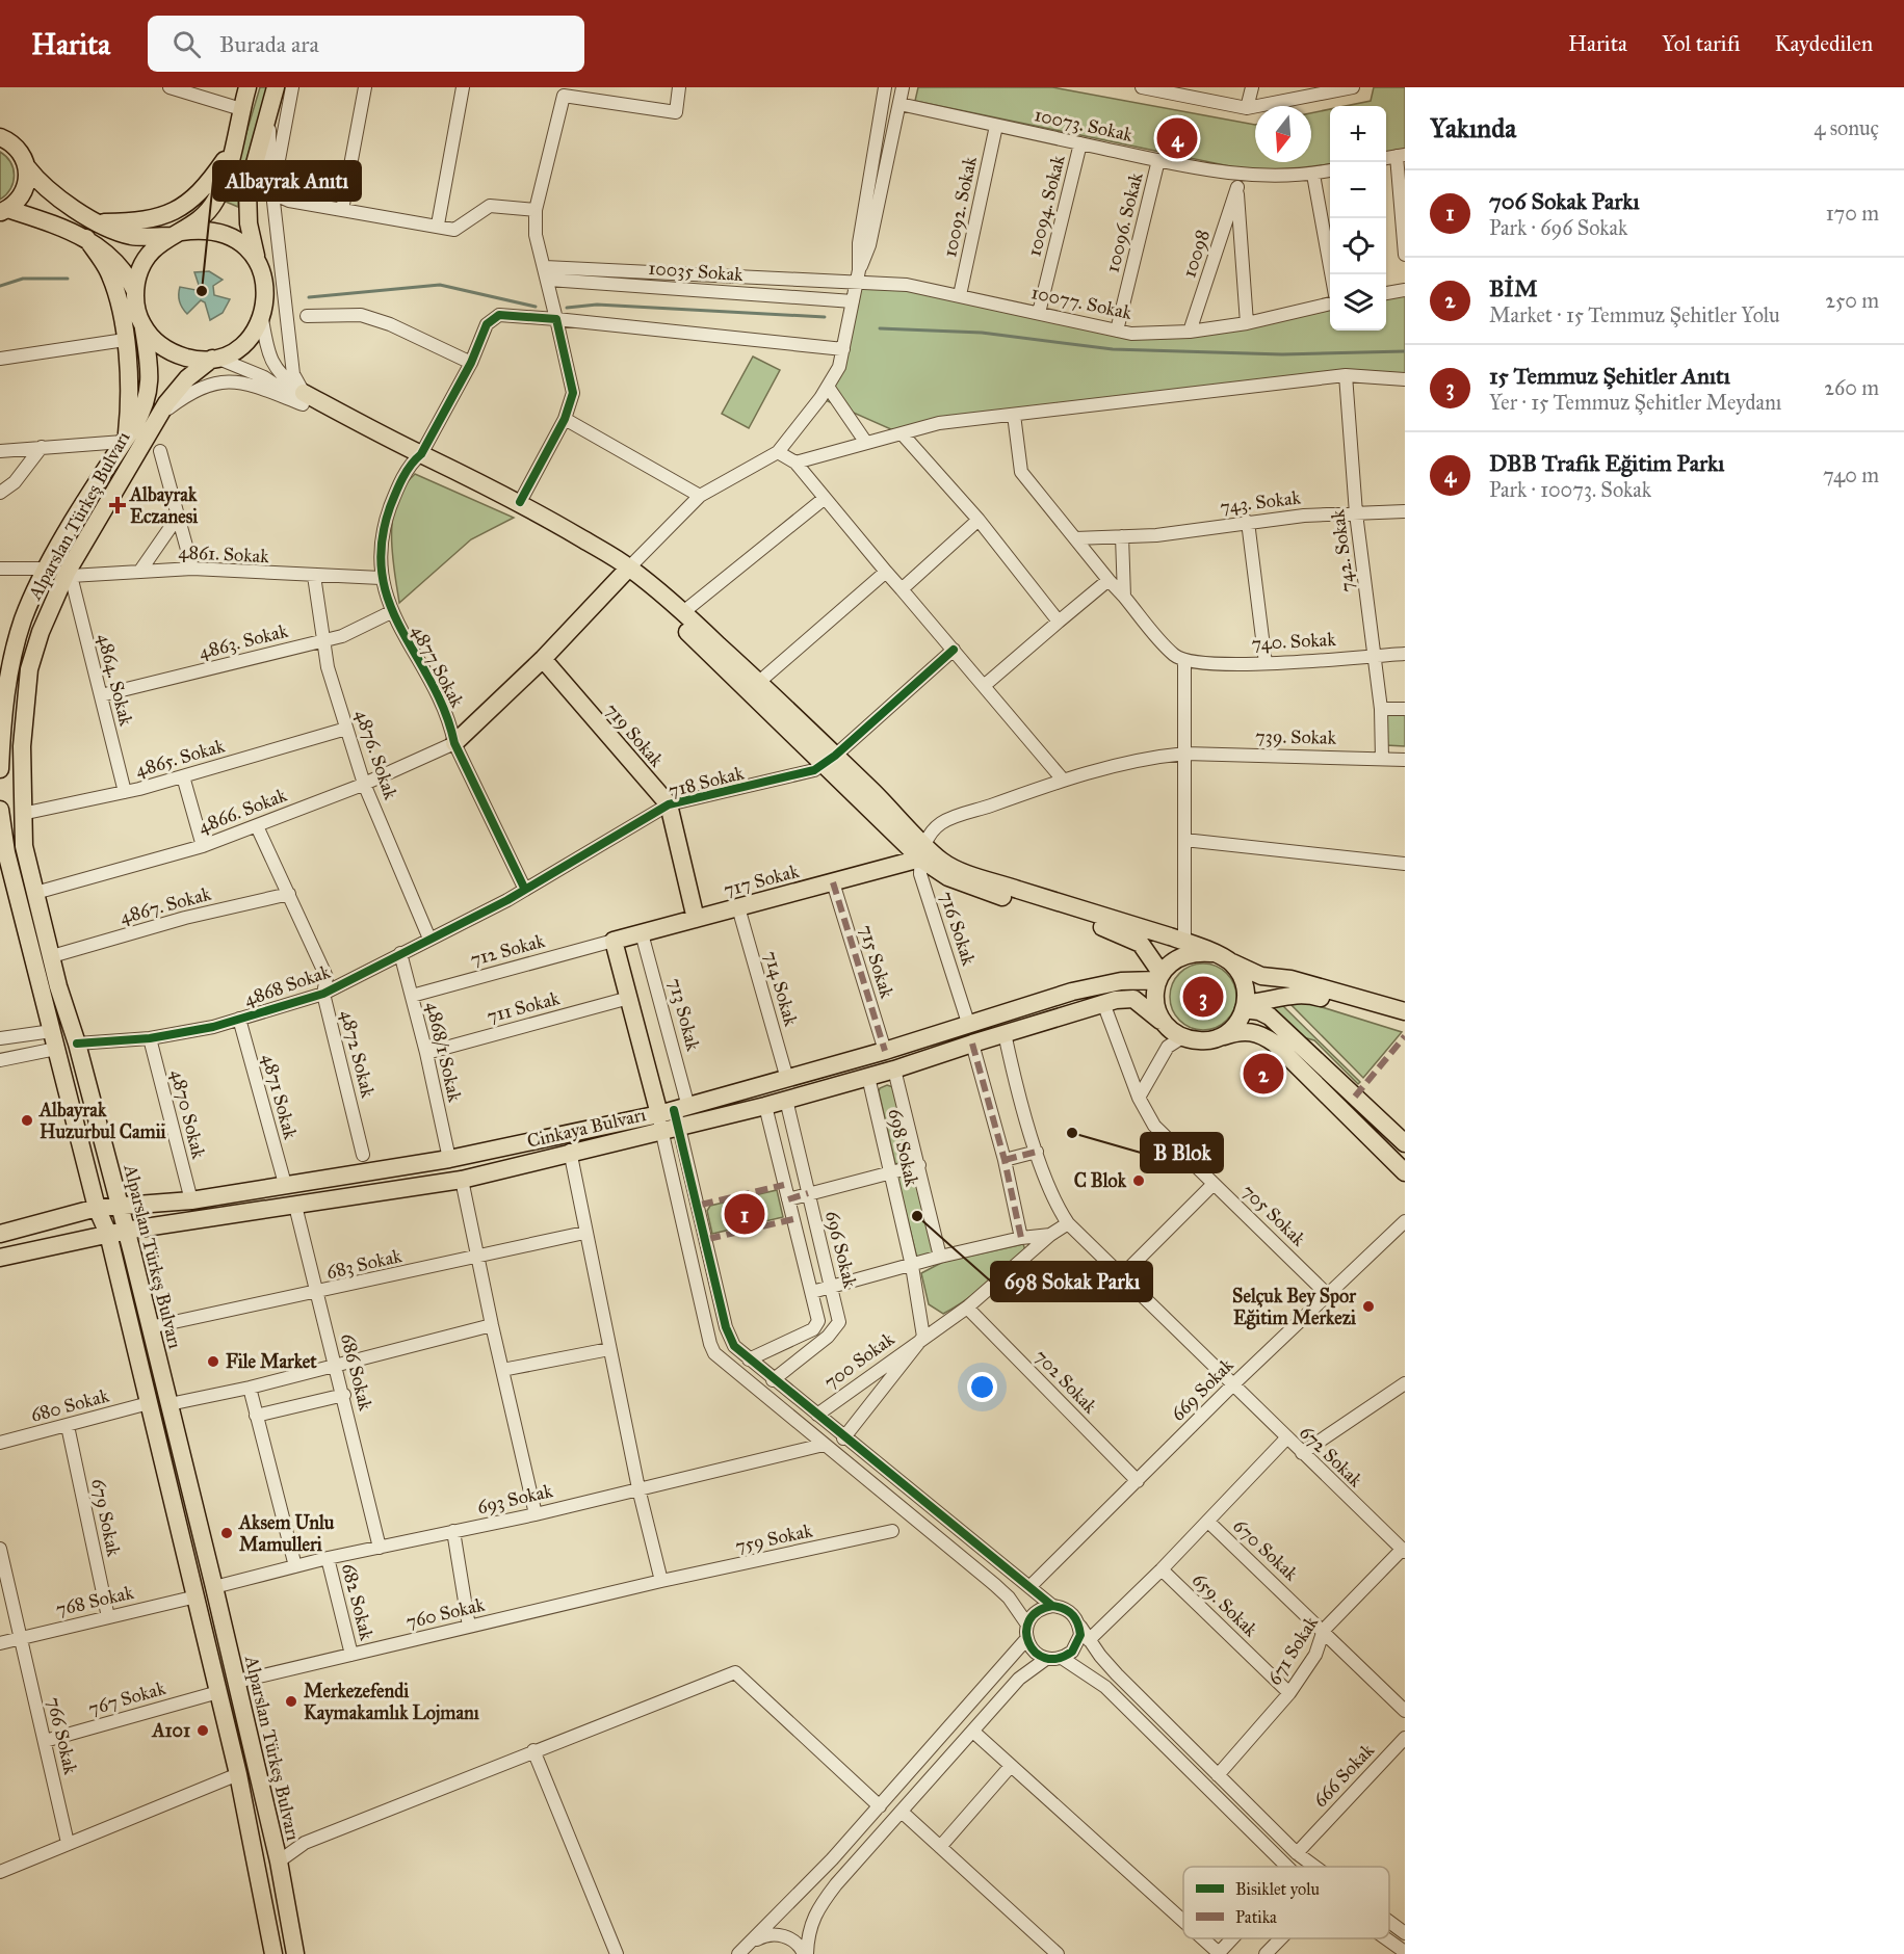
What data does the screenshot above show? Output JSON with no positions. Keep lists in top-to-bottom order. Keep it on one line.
{"streets":{"main road":["Alparslan Türkeş Bulvarı","719 Sokak","717 Sokak","Cinkaya Bulvarı"],"street":["10073. Sokak","10094. Sokak","10092. Sokak","10096. Sokak","10098","10035 Sokak","10077. Sokak","743. Sokak","742. Sokak","4861. Sokak","4863. Sokak","740. Sokak","4877 Sokak","4864. Sokak","739. Sokak","4876. Sokak","4865. Sokak","718 Sokak","4866. Sokak","4867. Sokak","716 Sokak","712 Sokak","715 Sokak","4868 Sokak","714 Sokak","711 Sokak","713 Sokak","4868/1 Sokak","4872 Sokak","4871 Sokak","4870 Sokak","698 Sokak","705 Sokak","696 Sokak","683 Sokak","700 Sokak","686 Sokak","702 Sokak","669 Sokak","680 Sokak","672 Sokak","693 Sokak","679 Sokak","759 Sokak","670 Sokak","768 Sokak","682 Sokak","659. Sokak","760 Sokak","671 Sokak","767 Sokak","766 Sokak","666 Sokak"]},"crossings":[["10073. Sokak","10094. Sokak"],["10073. Sokak","10092. Sokak"],["10073. Sokak","10096. Sokak"],["10073. Sokak","10098"],["10094. Sokak","10077. Sokak"],["10092. Sokak","10077. Sokak"],["10096. Sokak","10077. Sokak"],["10098","10077. Sokak"],["10035 Sokak","10077. Sokak"],["743. Sokak","742. Sokak"],["Alparslan Türkeş Bulvarı","4861. Sokak"],["Alparslan Türkeş Bulvarı","4864. Sokak"],["Alparslan Türkeş Bulvarı","4865. Sokak"],["Alparslan Türkeş Bulvarı","4866. Sokak"],["Alparslan Türkeş Bulvarı","4867. Sokak"],["Alparslan Türkeş Bulvarı","4868 Sokak"],["Alparslan Türkeş Bulvarı","Cinkaya Bulvarı"],["Alparslan Türkeş Bulvarı","683 Sokak"],["Alparslan Türkeş Bulvarı","680 Sokak"],["Alparslan Türkeş Bulvarı","693 Sokak"],["Alparslan Türkeş Bulvarı","768 Sokak"],["Alparslan Türkeş Bulvarı","760 Sokak"],["Alparslan Türkeş Bulvarı","767 Sokak"],["742. Sokak","740. Sokak"],["742. Sokak","739. Sokak"],["4861. Sokak","4877 Sokak"],["4861. Sokak","4864. Sokak"],["4861. Sokak","4876. Sokak"],["4863. Sokak","4877 Sokak"],["4863. Sokak","4864. Sokak"],["4863. Sokak","4876. Sokak"],["4877 Sokak","718 Sokak"],["4877 Sokak","4866. Sokak"],["4877 Sokak","4868 Sokak"],["4864. Sokak","4865. Sokak"],["719 Sokak","718 Sokak"],["719 Sokak","717 Sokak"],["739. Sokak","717 Sokak"],["739. Sokak","716 Sokak"],["4876. Sokak","4865. Sokak"],["4876. Sokak","4866. Sokak"],["4876. Sokak","4868 Sokak"],["718 Sokak","4868 Sokak"],["4866. Sokak","4872 Sokak"],["717 Sokak","716 Sokak"],["717 Sokak","712 Sokak"],["717 Sokak","715 Sokak"],["717 Sokak","714 Sokak"],["717 Sokak","713 Sokak"],["4867. Sokak","4872 Sokak"],["716 Sokak","Cinkaya Bulvarı"],["712 Sokak","4868/1 Sokak"],["715 Sokak","Cinkaya Bulvarı"],["4868 Sokak","4868/1 Sokak"],["4868 Sokak","4872 Sokak"],["4868 Sokak","4871 Sokak"],["4868 Sokak","4870 Sokak"],["714 Sokak","Cinkaya Bulvarı"],["711 Sokak","4868/1 Sokak"],["713 Sokak","Cinkaya Bulvarı"],["4868/1 Sokak","Cinkaya Bulvarı"],["4871 Sokak","Cinkaya Bulvarı"],["4870 Sokak","Cinkaya Bulvarı"],["Cinkaya Bulvarı","698 Sokak"],["Cinkaya Bulvarı","705 Sokak"],["Cinkaya Bulvarı","696 Sokak"],["Cinkaya Bulvarı","686 Sokak"],["Cinkaya Bulvarı","672 Sokak"],["698 Sokak","700 Sokak"],["705 Sokak","669 Sokak"],["683 Sokak","686 Sokak"],["700 Sokak","702 Sokak"],["700 Sokak","672 Sokak"],["686 Sokak","693 Sokak"],["702 Sokak","669 Sokak"],["669 Sokak","672 Sokak"],["680 Sokak","679 Sokak"],["672 Sokak","671 Sokak"],["693 Sokak","682 Sokak"],["679 Sokak","768 Sokak"],["759 Sokak","760 Sokak"],["670 Sokak","671 Sokak"],["768 Sokak","766 Sokak"],["682 Sokak","760 Sokak"],["659. Sokak","671 Sokak"],["767 Sokak","766 Sokak"]],"places":{"other":["Albayrak Anıtı","Albayrak Huzurbul Camii","B Blok","C Blok","698 Sokak Parkı","Selçuk Bey Spor Eğitim Merkezi","File Market","Aksem Unlu Mamulleri","Merkezefendi Kaymakamlık Lojmanı","A101"],"health":["Albayrak Eczanesi"]},"legend":["Bisiklet yolu","Patika"],"north":"bottom","page":{"header":"Harita","search":"Burada ara","nav":["Harita","Yol tarifi","Kaydedilen"],"heading":["Yakında","4 sonuç"],"map_buttons":["+","−"],"pins":["4","3","2","1"],"list":[{"mark":"1","name":"706 Sokak Parkı","note":"Park · 696 Sokak","value":"170 m"},{"mark":"2","name":"BİM","note":"Market · 15 Temmuz Şehitler Yolu","value":"250 m"},{"mark":"3","name":"15 Temmuz Şehitler Anıtı","note":"Yer · 15 Temmuz Şehitler Meydanı","value":"260 m"},{"mark":"4","name":"DBB Trafik Eğitim Parkı","note":"Park · 10073. Sokak","value":"740 m"}]}}
